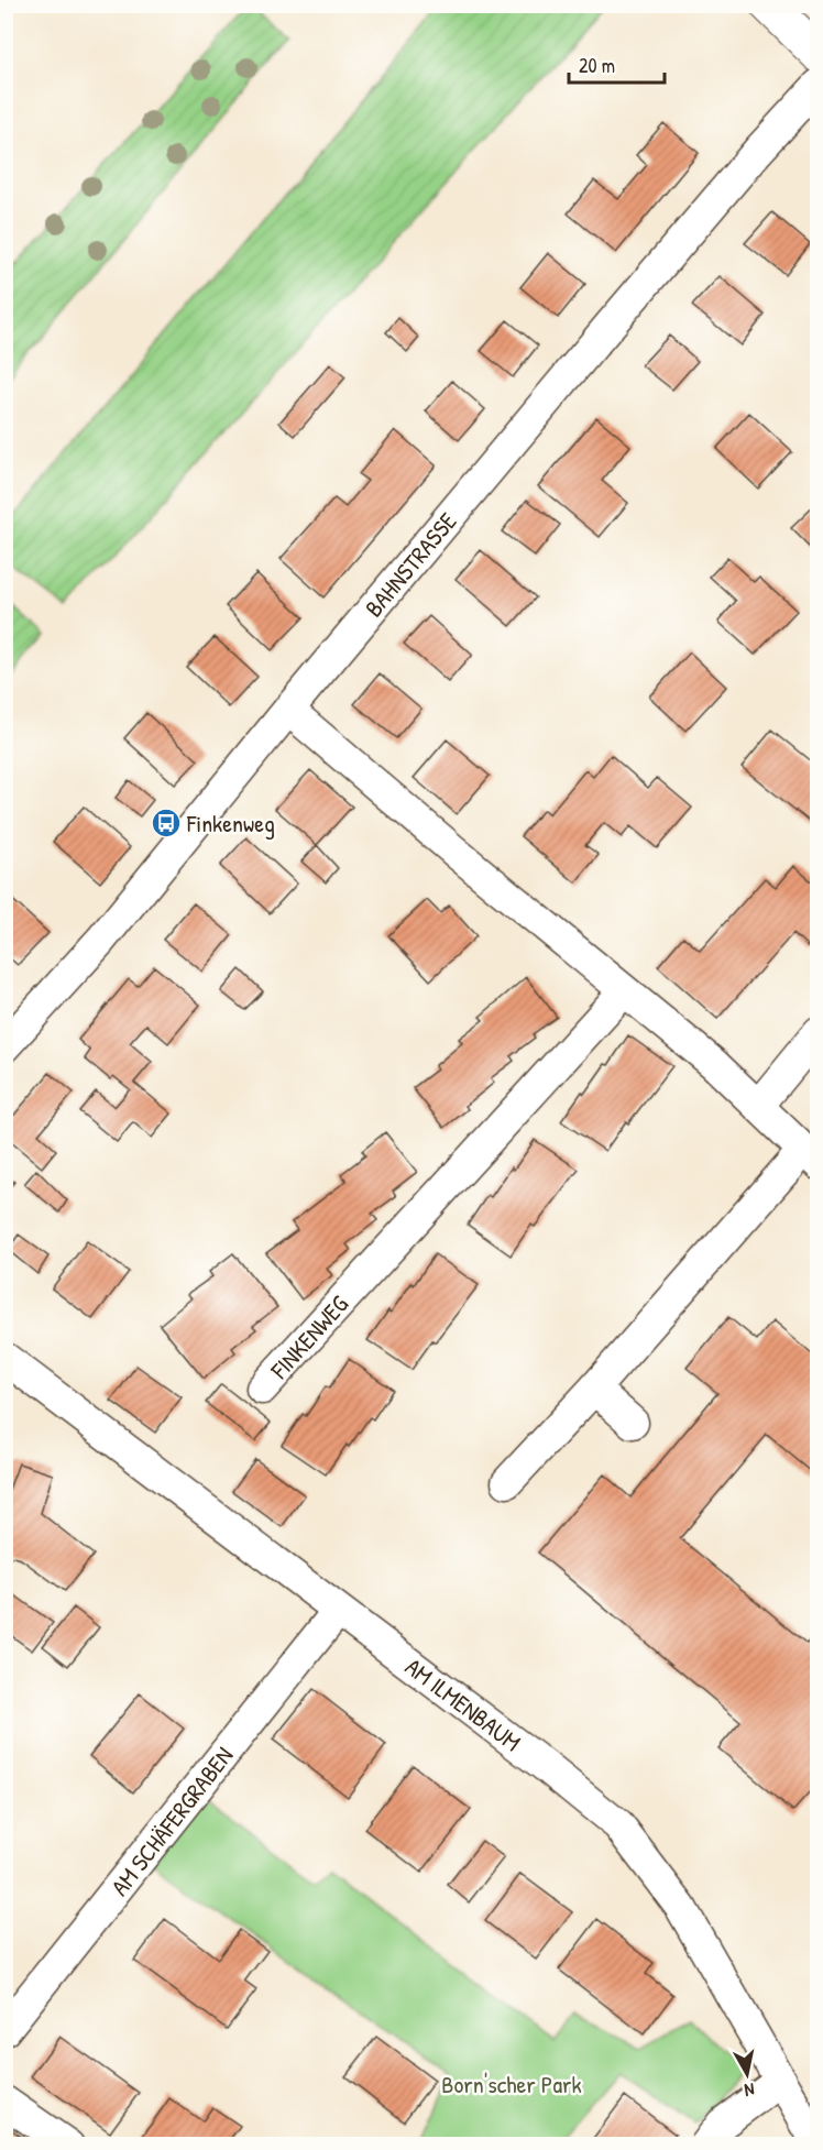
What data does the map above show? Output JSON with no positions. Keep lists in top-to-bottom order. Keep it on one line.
{"streets":{"street":["BAHNSTRASSE","FINKENWEG","AM ILMENBAUM","AM SCHÄFERGRABEN"]},"crossings":[["AM ILMENBAUM","AM SCHÄFERGRABEN"]],"parks":["Born'scher Park"],"places":{"bus stop":["Finkenweg"]},"scale_bar":"20 m","north":"bottom"}
